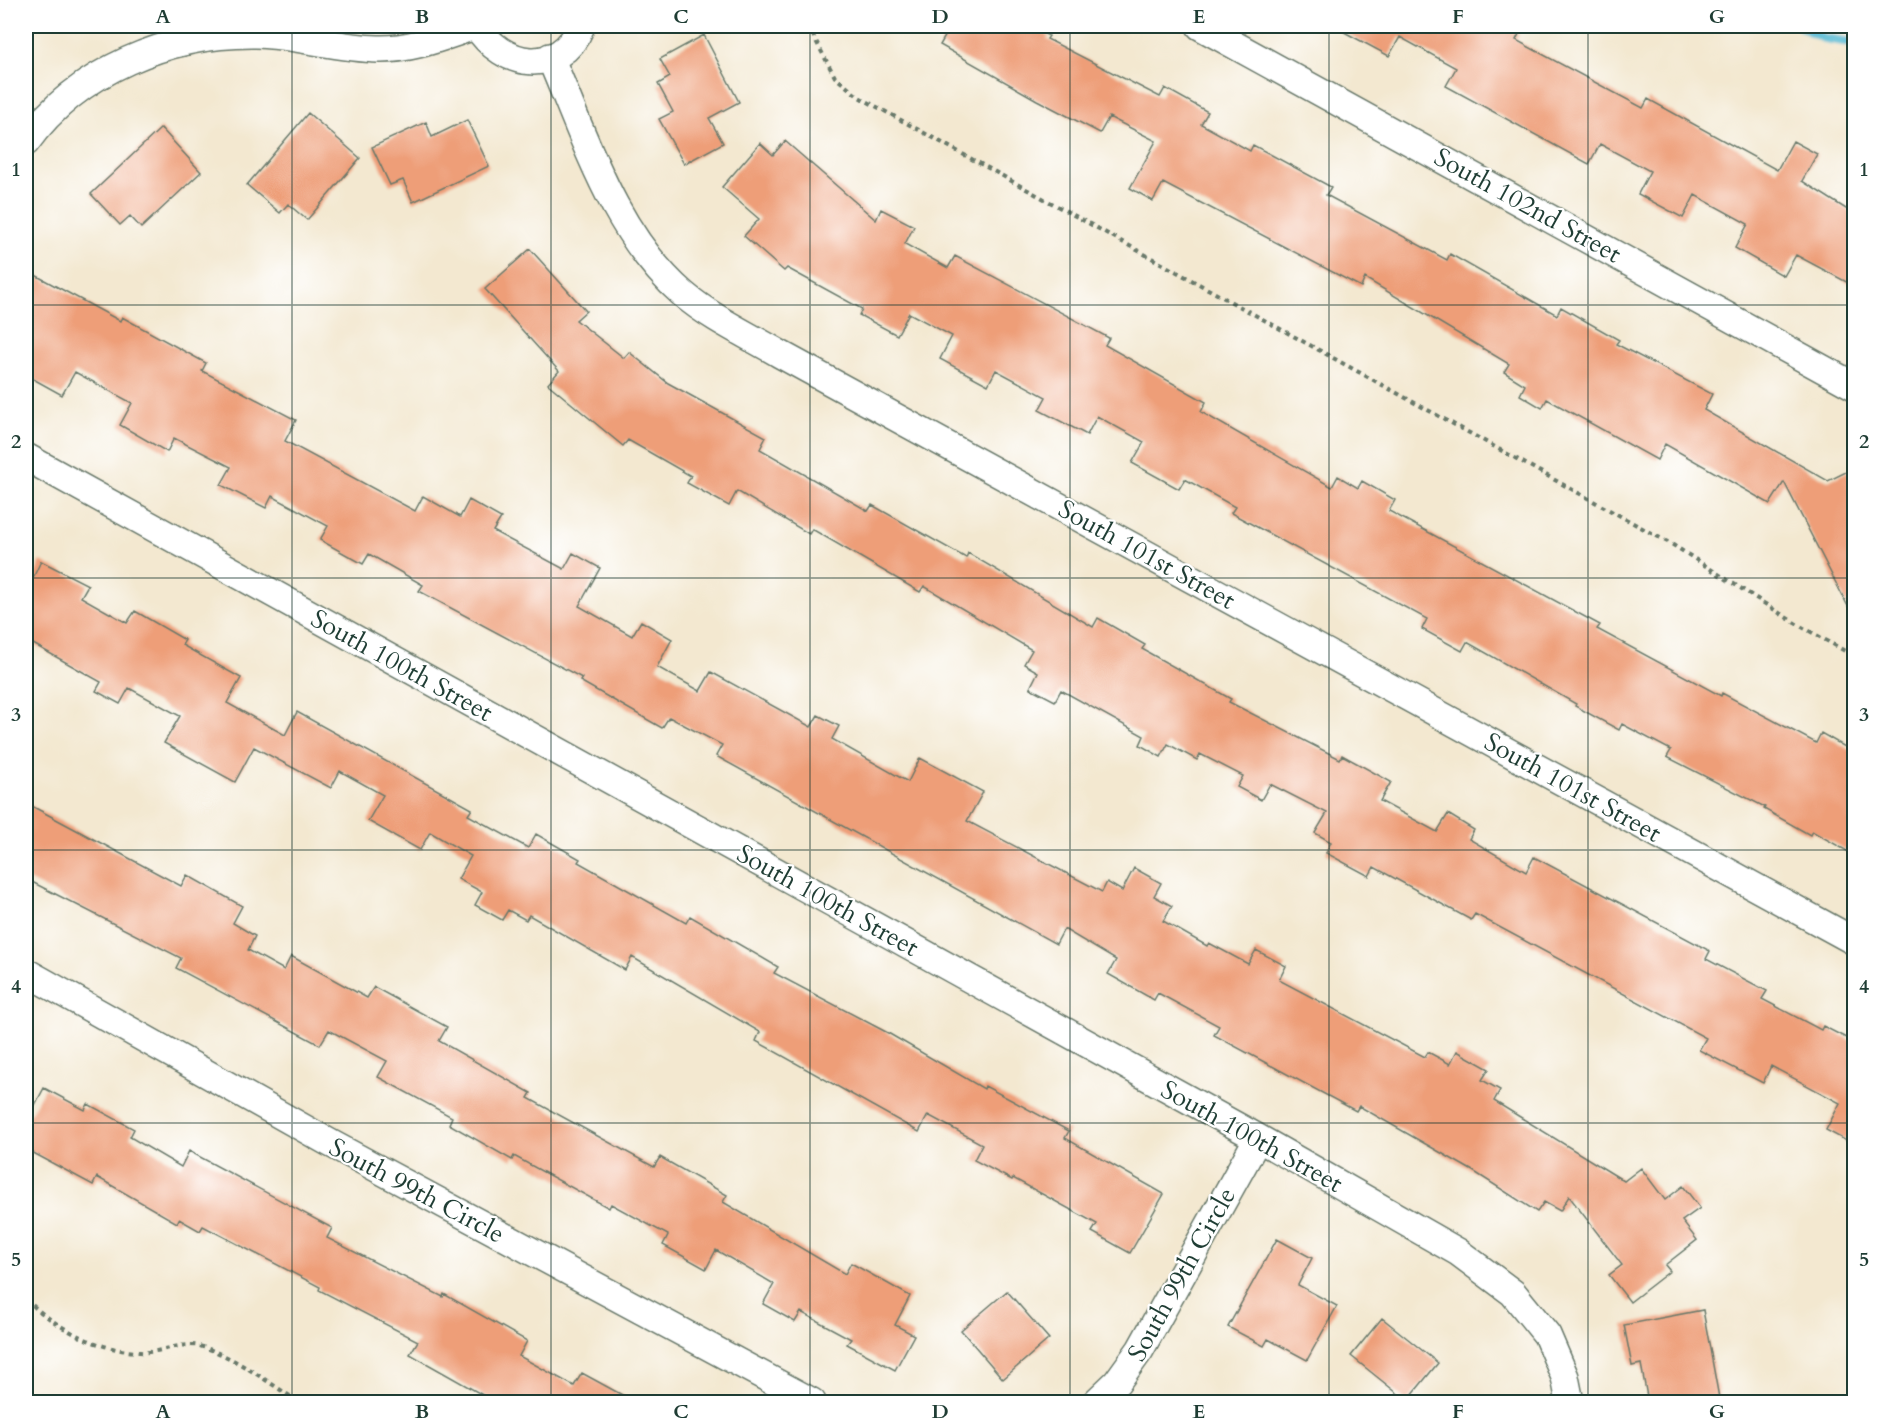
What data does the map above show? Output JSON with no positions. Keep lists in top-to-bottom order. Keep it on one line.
{"streets":{"street":["South 102nd Street","South 101st Street","South 100th Street","South 99th Circle"]},"crossings":[["South 100th Street","South 99th Circle"]],"grid":{"columns":["A","B","C","D","E","F","G"],"rows":["1","2","3","4","5"]}}
